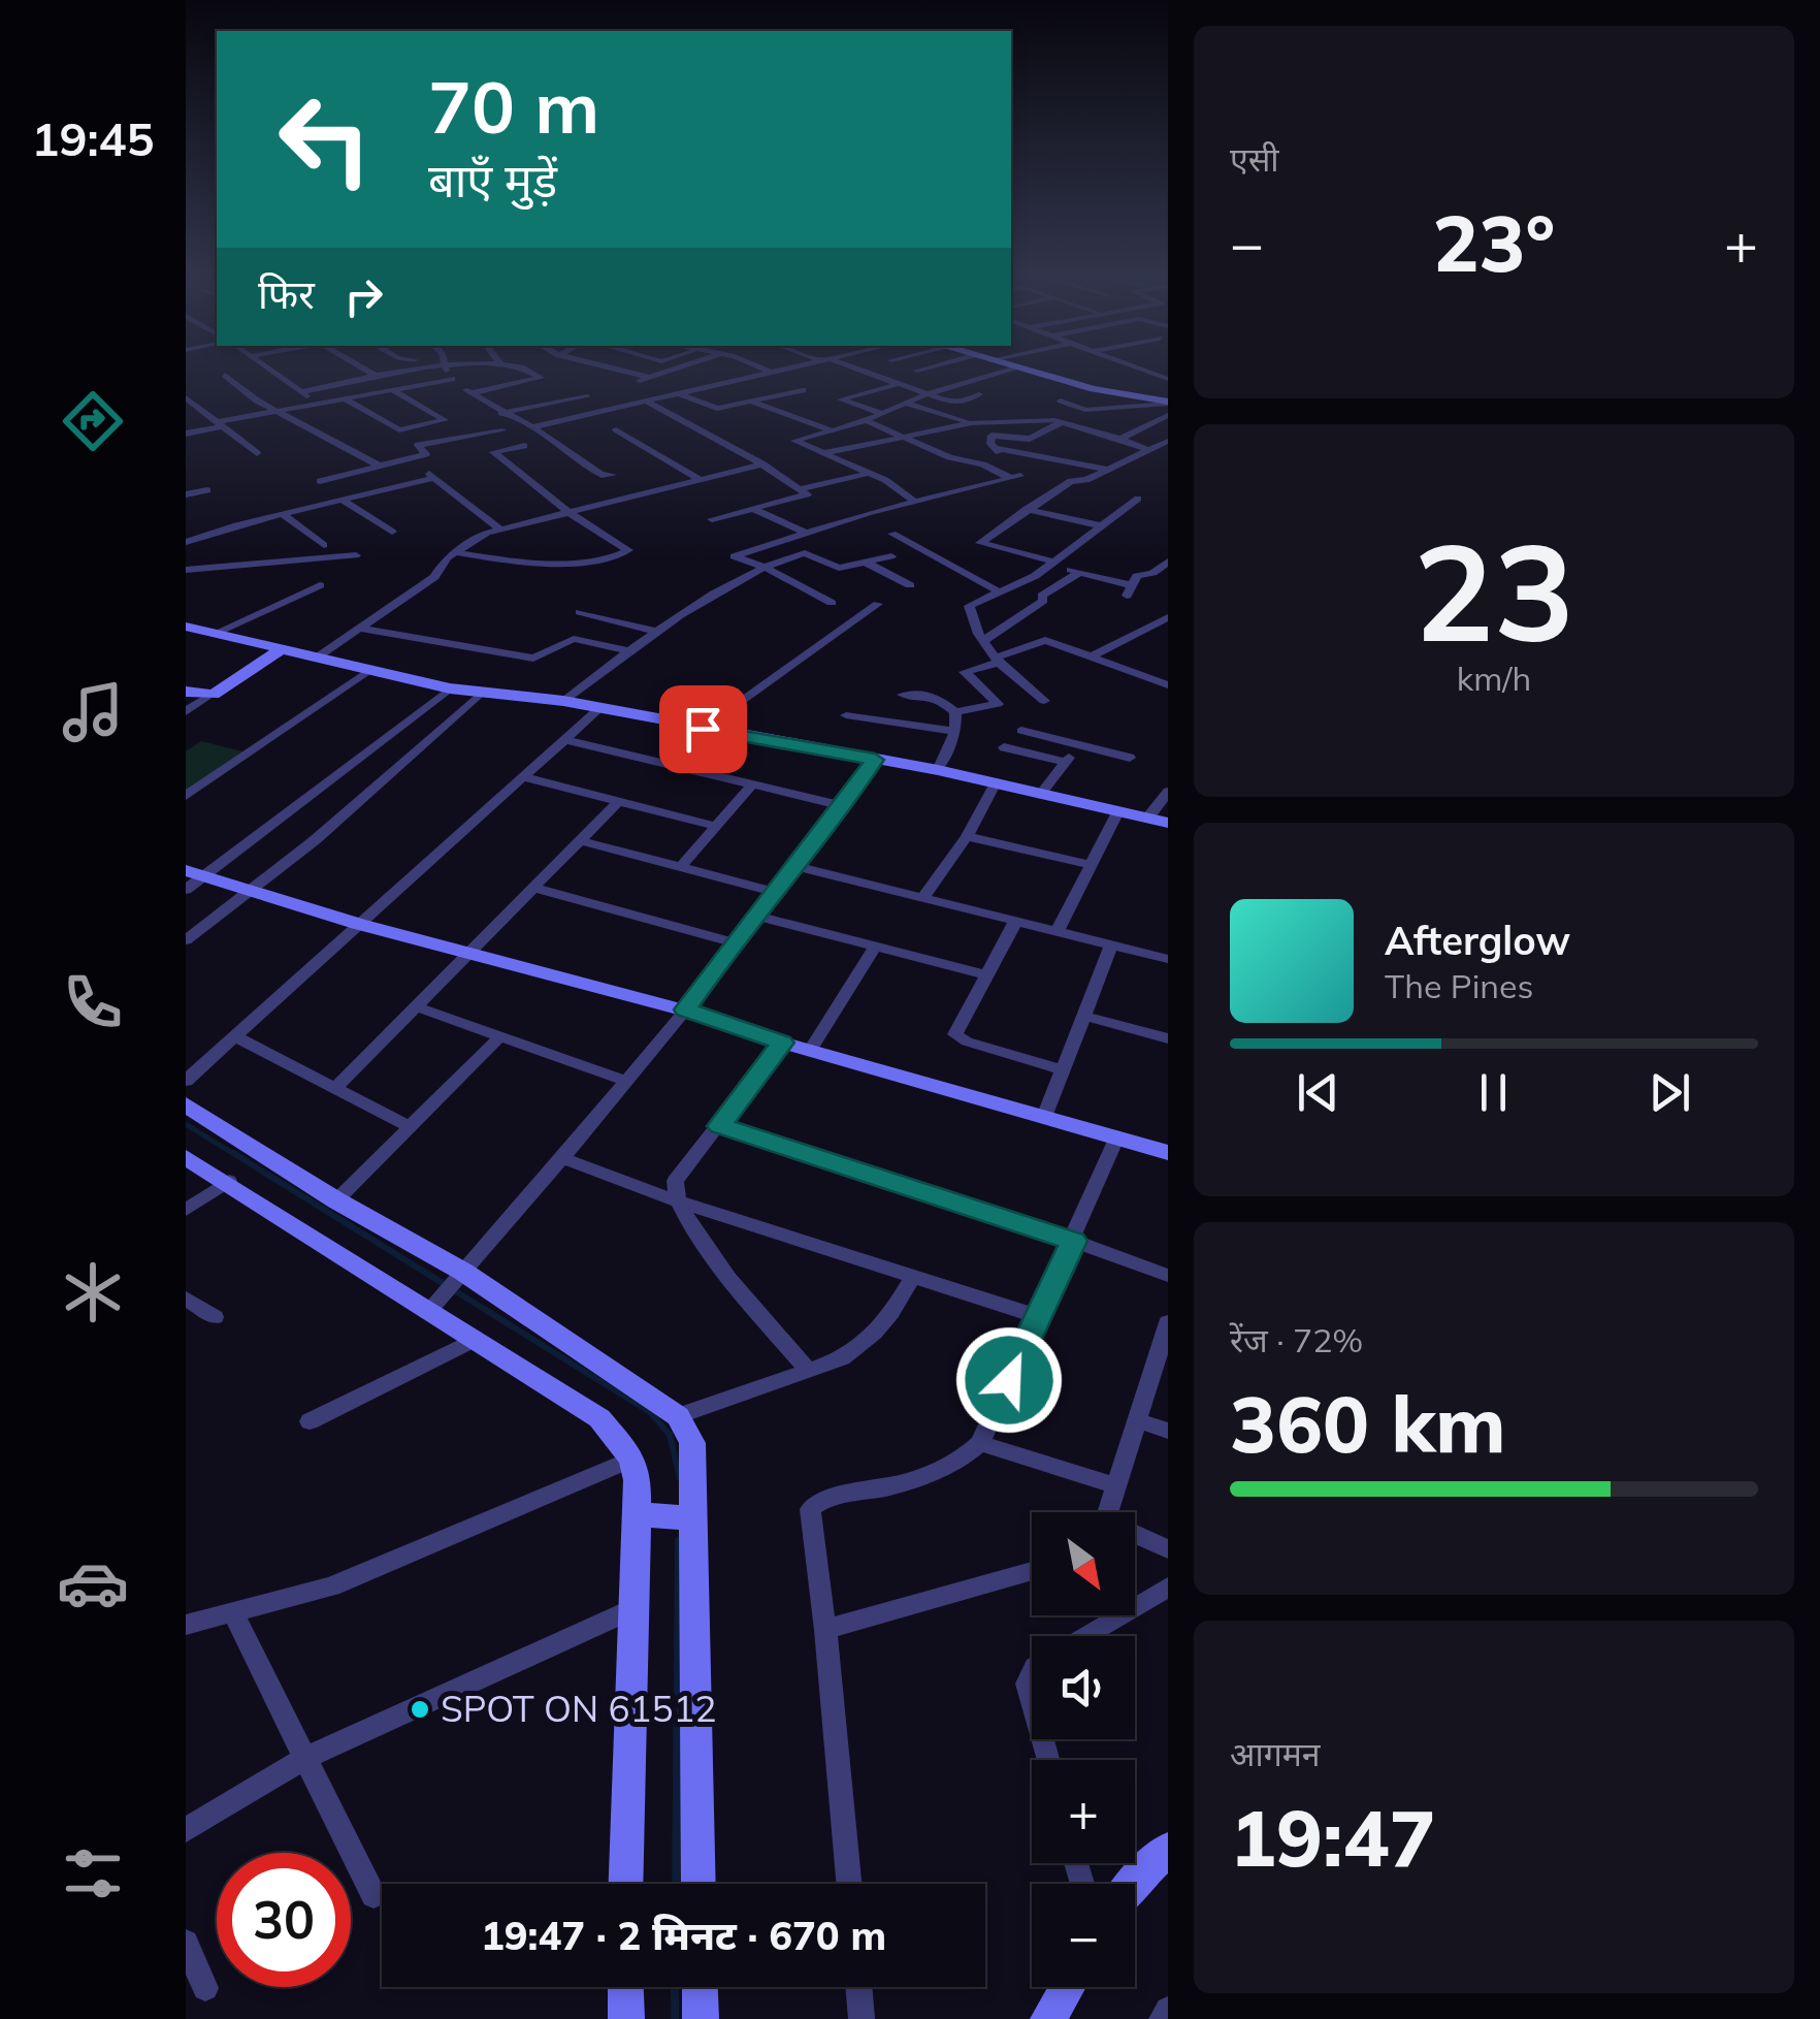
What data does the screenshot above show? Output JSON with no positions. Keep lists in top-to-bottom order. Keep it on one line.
{"places":["SPOT ON 61512"],"north":"bottom right","page":{"tabs":"19:45","tile":["एसी",["23","km/h"],["रेंज · 72%","360 km"],["आगमन","19:47"]],"turn":["70 m","बाएँ मुड़ें"],"heat":["−","23°","+"],"then":"फिर","song":["Afterglow","The Pines"],"map_buttons":["+","−"],"limit":"30","trip":"19:47 · 2 मिनट · 670 m"}}
